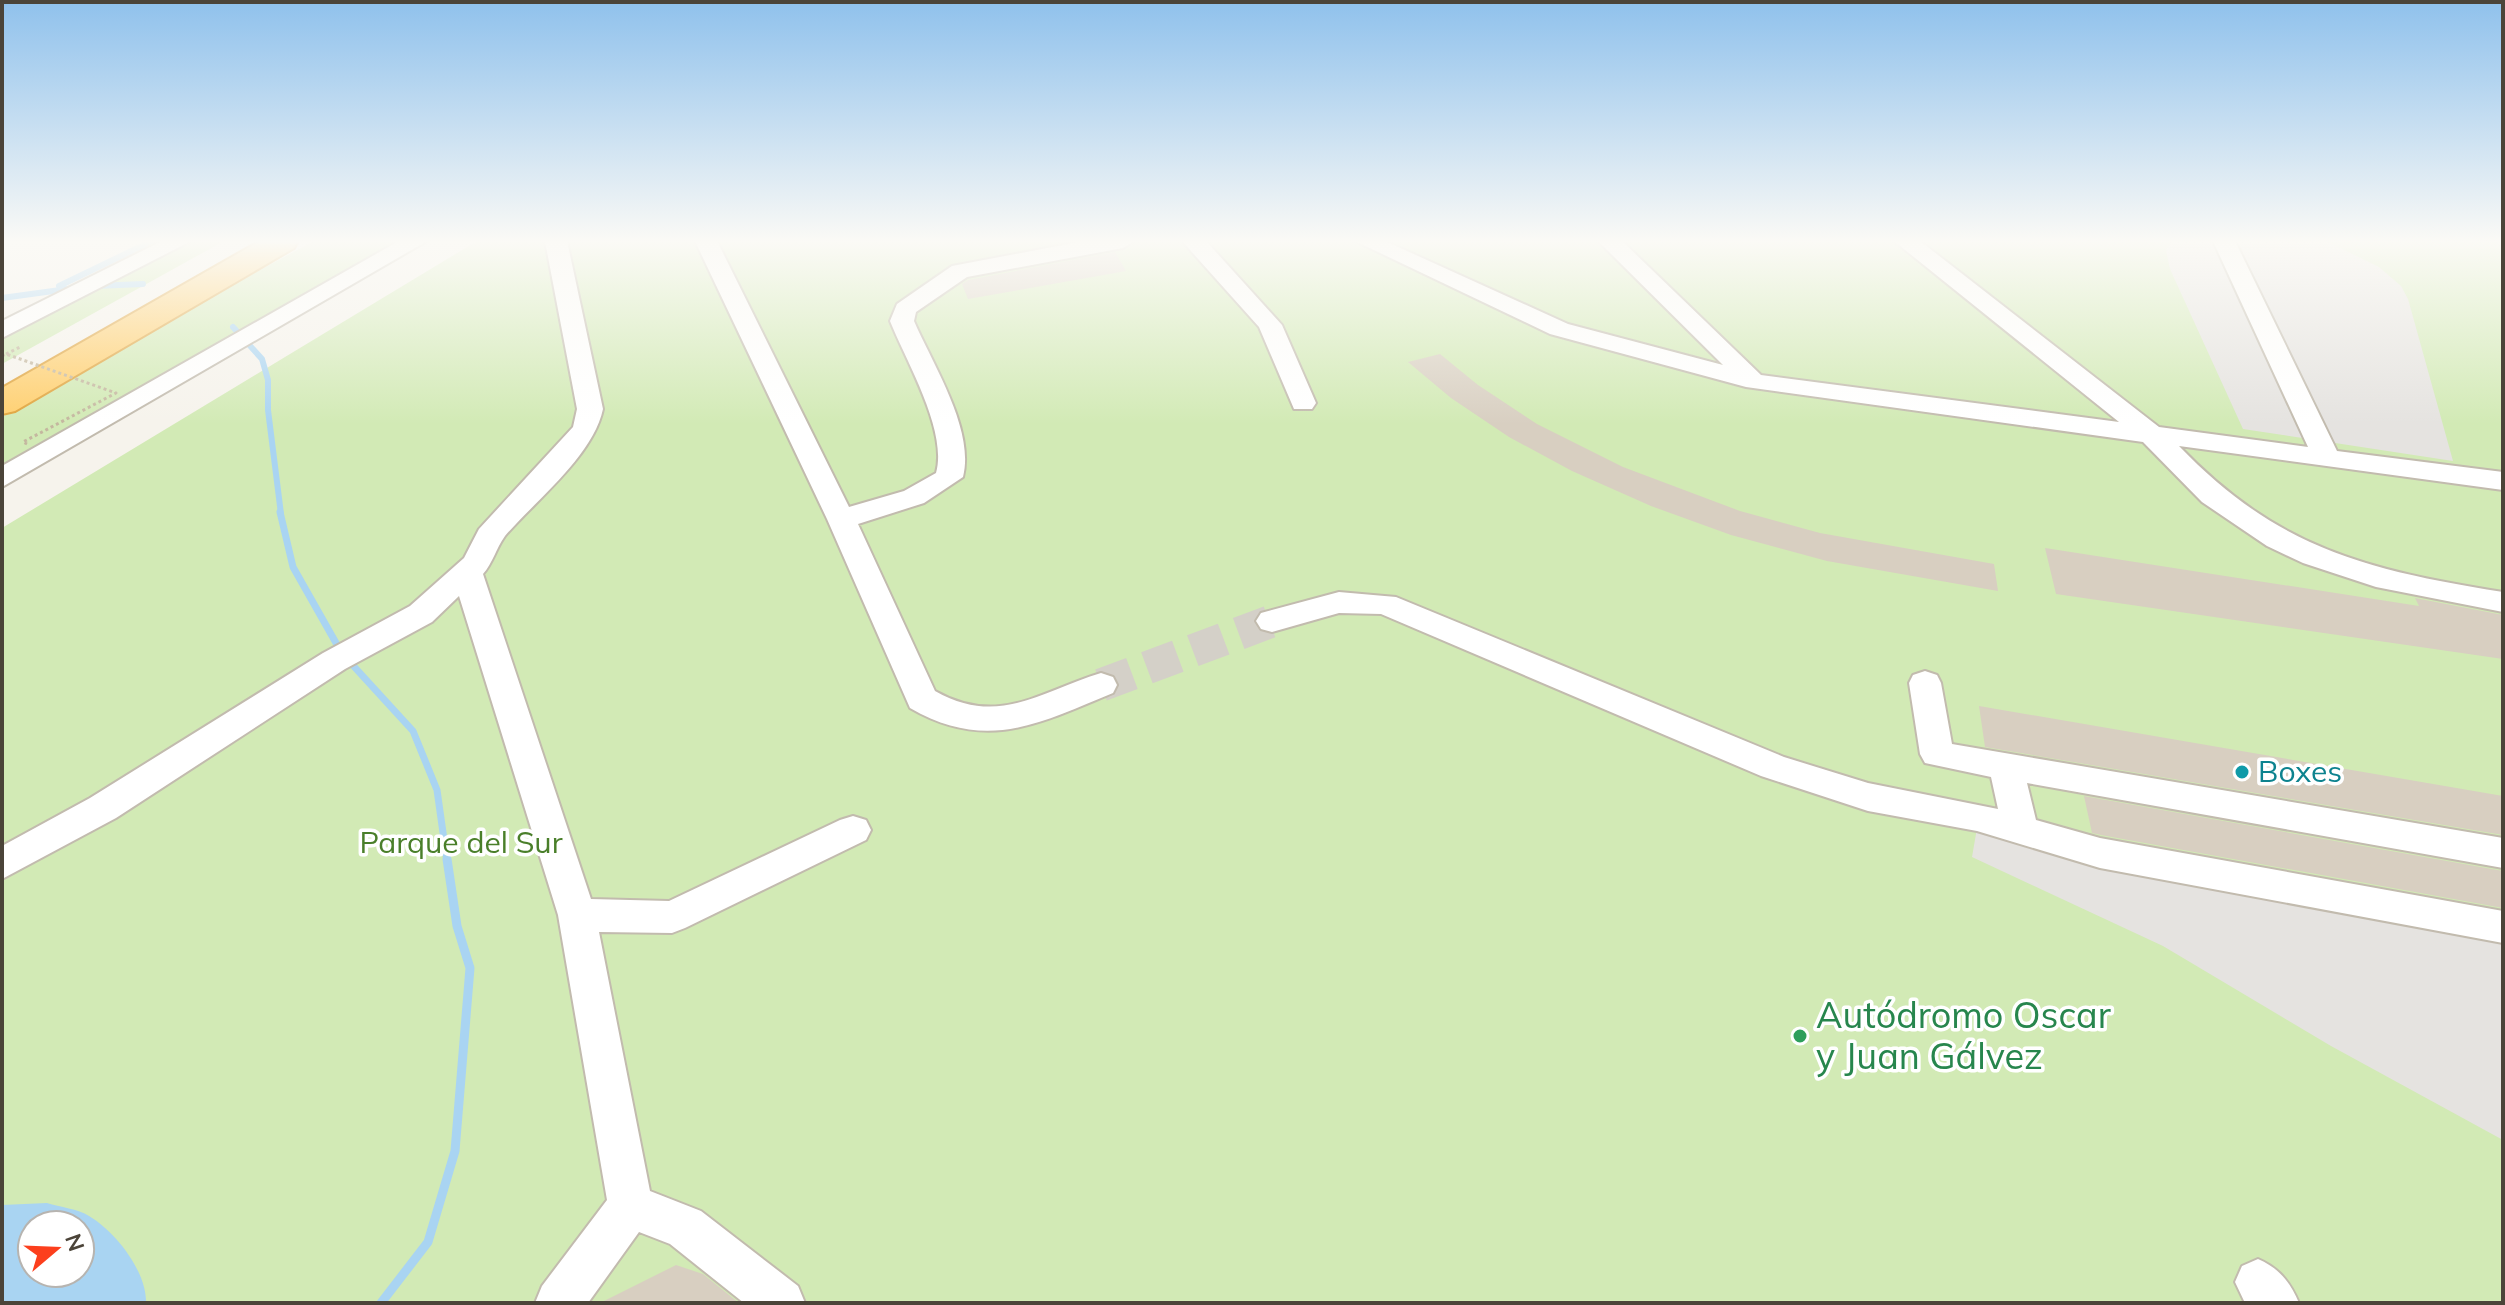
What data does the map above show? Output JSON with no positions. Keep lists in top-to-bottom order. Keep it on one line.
{"parks":["Parque del Sur"],"places":["Boxes","Autódromo Oscar y Juan Gálvez"],"north":"right"}
